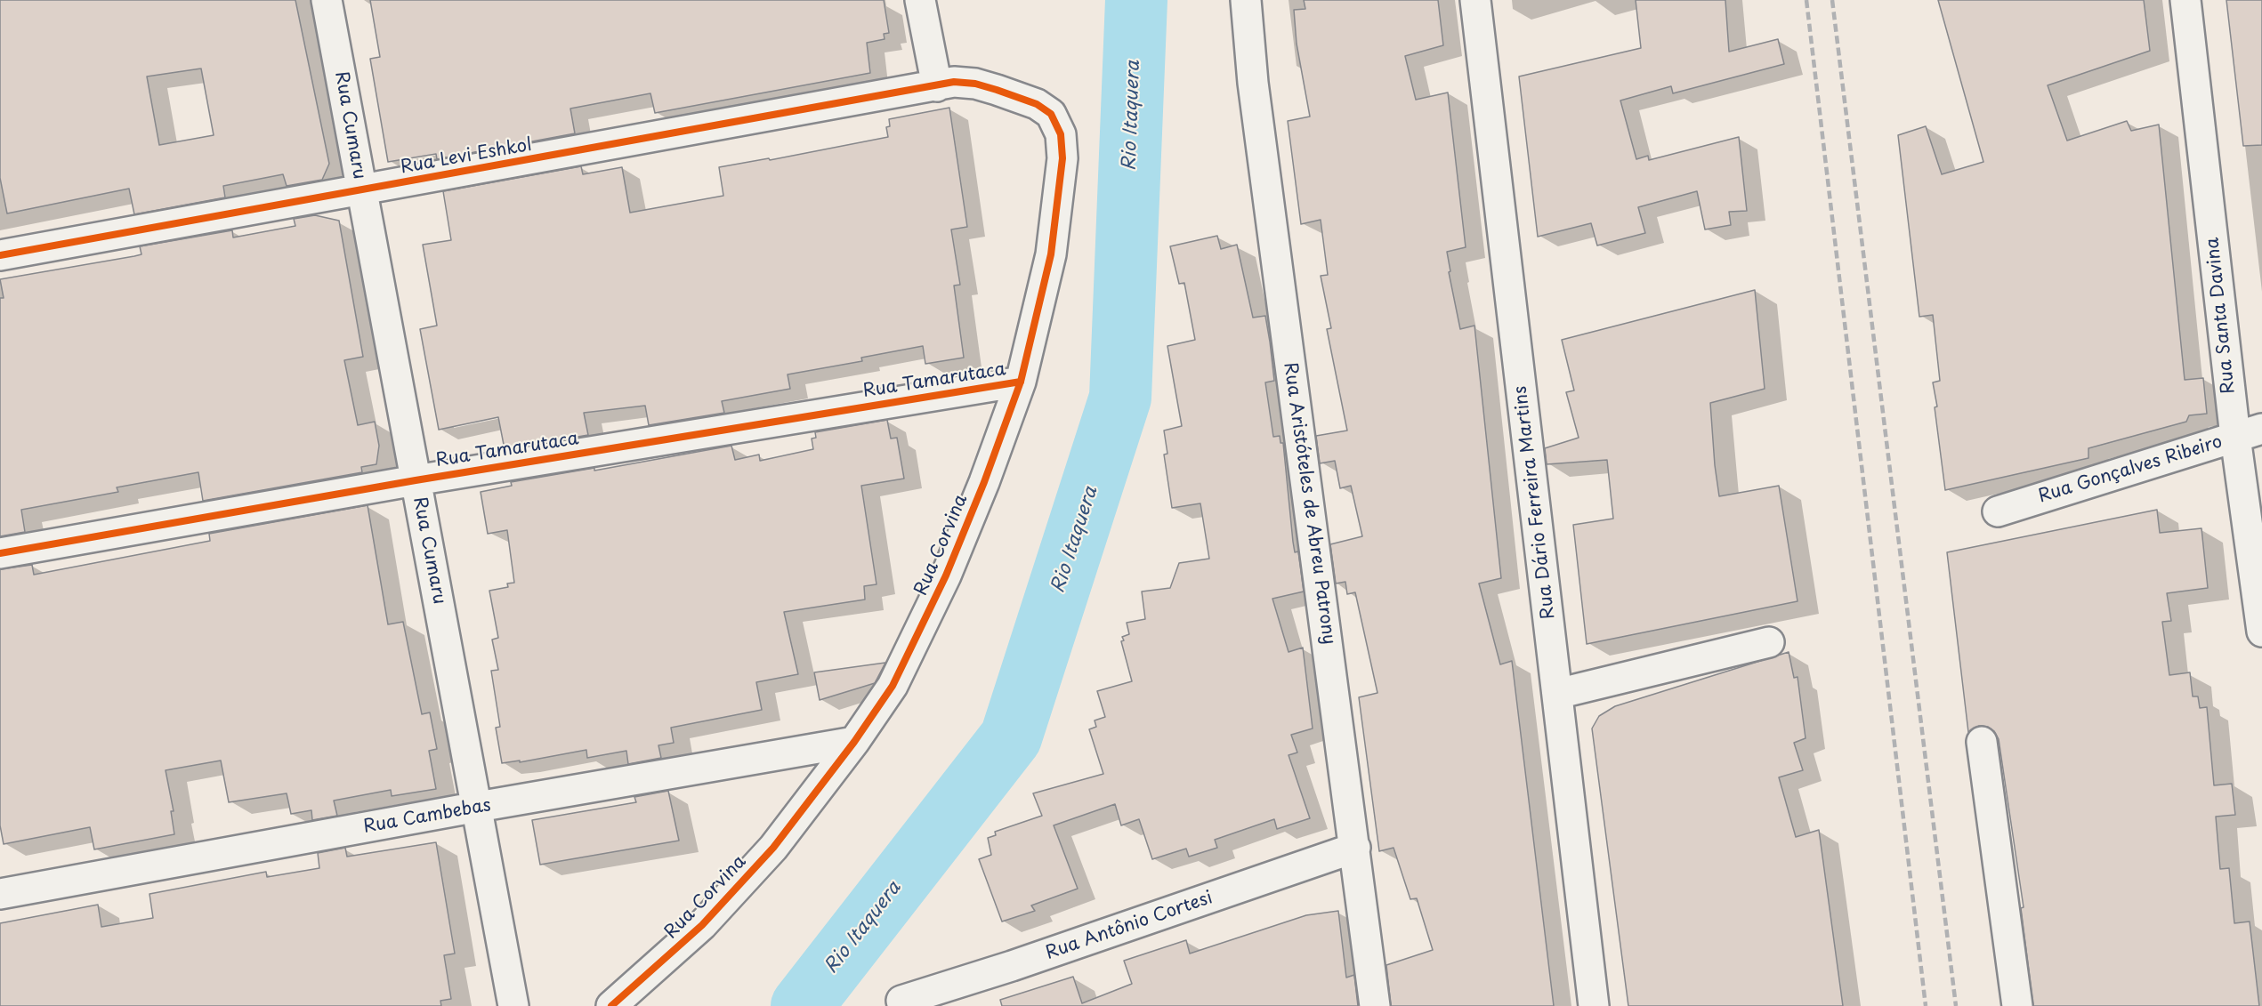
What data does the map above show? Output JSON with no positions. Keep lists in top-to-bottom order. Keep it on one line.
{"streets":{"street":["Rua Cumaru","Rua Levi Eshkol","Rua Santa Davina","Rua Tamarutaca","Rua Gonçalves Ribeiro","Rua Dário Ferreira Martins","Rua Aristóteles de Abreu Patrony","Rua Corvina","Rua Cambebas","Rua Antônio Cortesi"]},"crossings":[["Rua Cumaru","Rua Levi Eshkol"],["Rua Cumaru","Rua Tamarutaca"],["Rua Cumaru","Rua Cambebas"],["Rua Levi Eshkol","Rua Corvina"],["Rua Santa Davina","Rua Gonçalves Ribeiro"],["Rua Tamarutaca","Rua Corvina"],["Rua Aristóteles de Abreu Patrony","Rua Antônio Cortesi"],["Rua Corvina","Rua Cambebas"]],"water":["Rio Itaquera"]}
